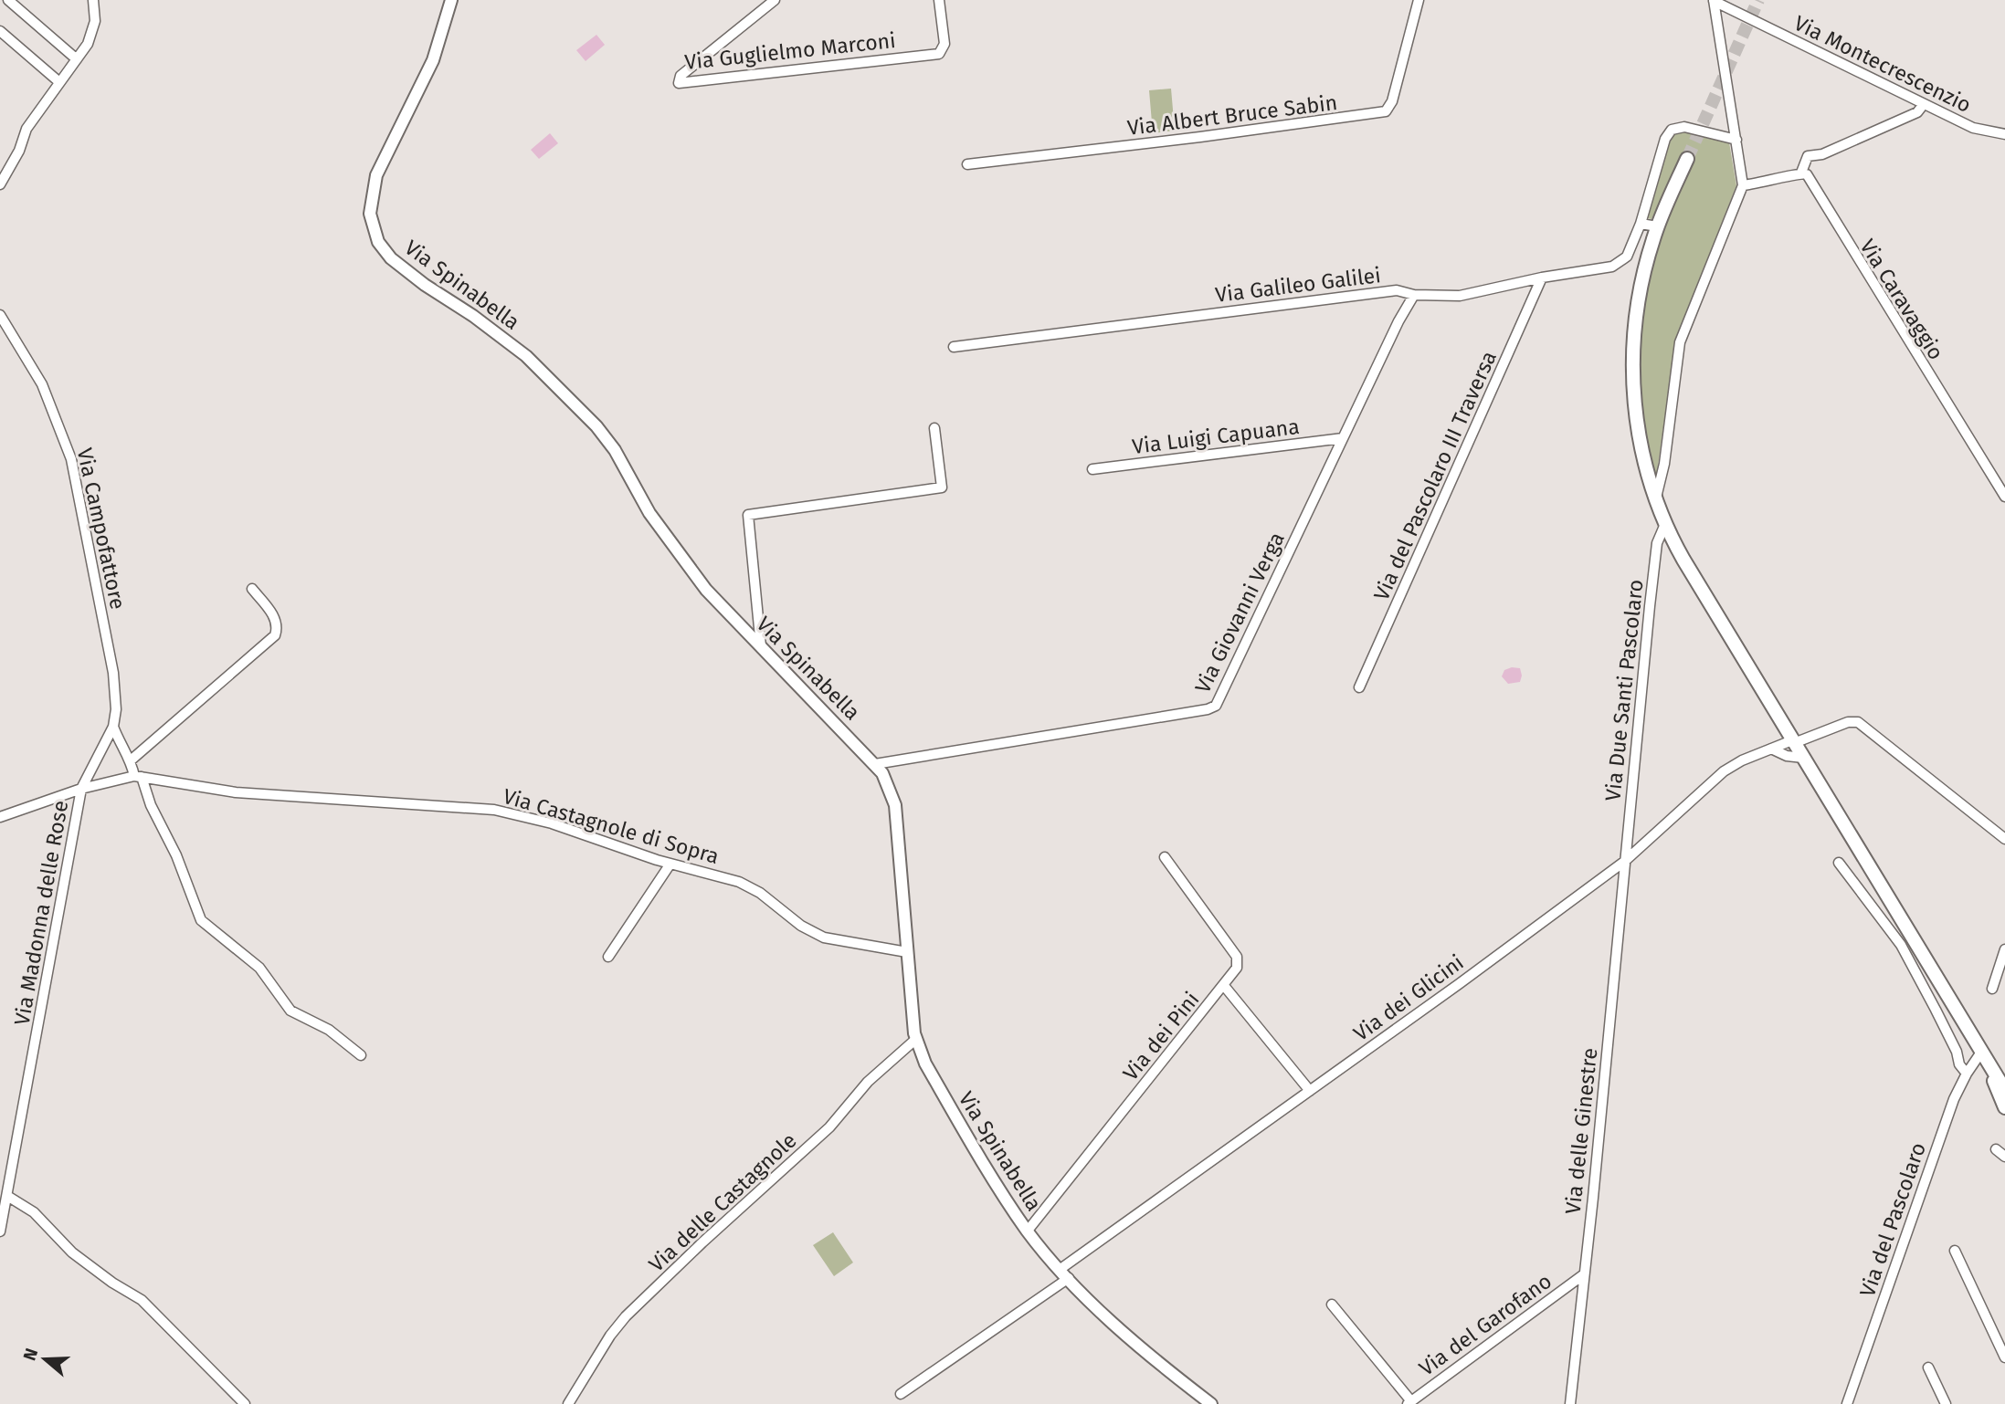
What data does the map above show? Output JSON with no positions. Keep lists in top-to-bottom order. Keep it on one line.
{"streets":{"street":["Via Guglielmo Marconi","Via Montecrescenzio","Via Albert Bruce Sabin","Via Spinabella","Via Galileo Galilei","Via Caravaggio","Via Luigi Capuana","Via del Pascolaro III Traversa","Via Campofattore","Via Giovanni Verga","Via Due Santi Pascolaro","Via Castagnole di Sopra","Via Madonna delle Rose","Via dei Glicini","Via dei Pini","Via delle Ginestre","Via delle Castagnole","Via del Pascolaro","Via del Garofano"]},"crossings":[["Via Spinabella","Via Giovanni Verga"],["Via Spinabella","Via Castagnole di Sopra"],["Via Spinabella","Via dei Glicini"],["Via Spinabella","Via dei Pini"],["Via Spinabella","Via delle Castagnole"],["Via Galileo Galilei","Via del Pascolaro III Traversa"],["Via Galileo Galilei","Via Giovanni Verga"],["Via Luigi Capuana","Via Giovanni Verga"],["Via Campofattore","Via Castagnole di Sopra"],["Via Campofattore","Via Madonna delle Rose"],["Via Due Santi Pascolaro","Via dei Glicini"],["Via Due Santi Pascolaro","Via delle Ginestre"],["Via dei Glicini","Via delle Ginestre"],["Via delle Ginestre","Via del Garofano"]],"north":"left"}
